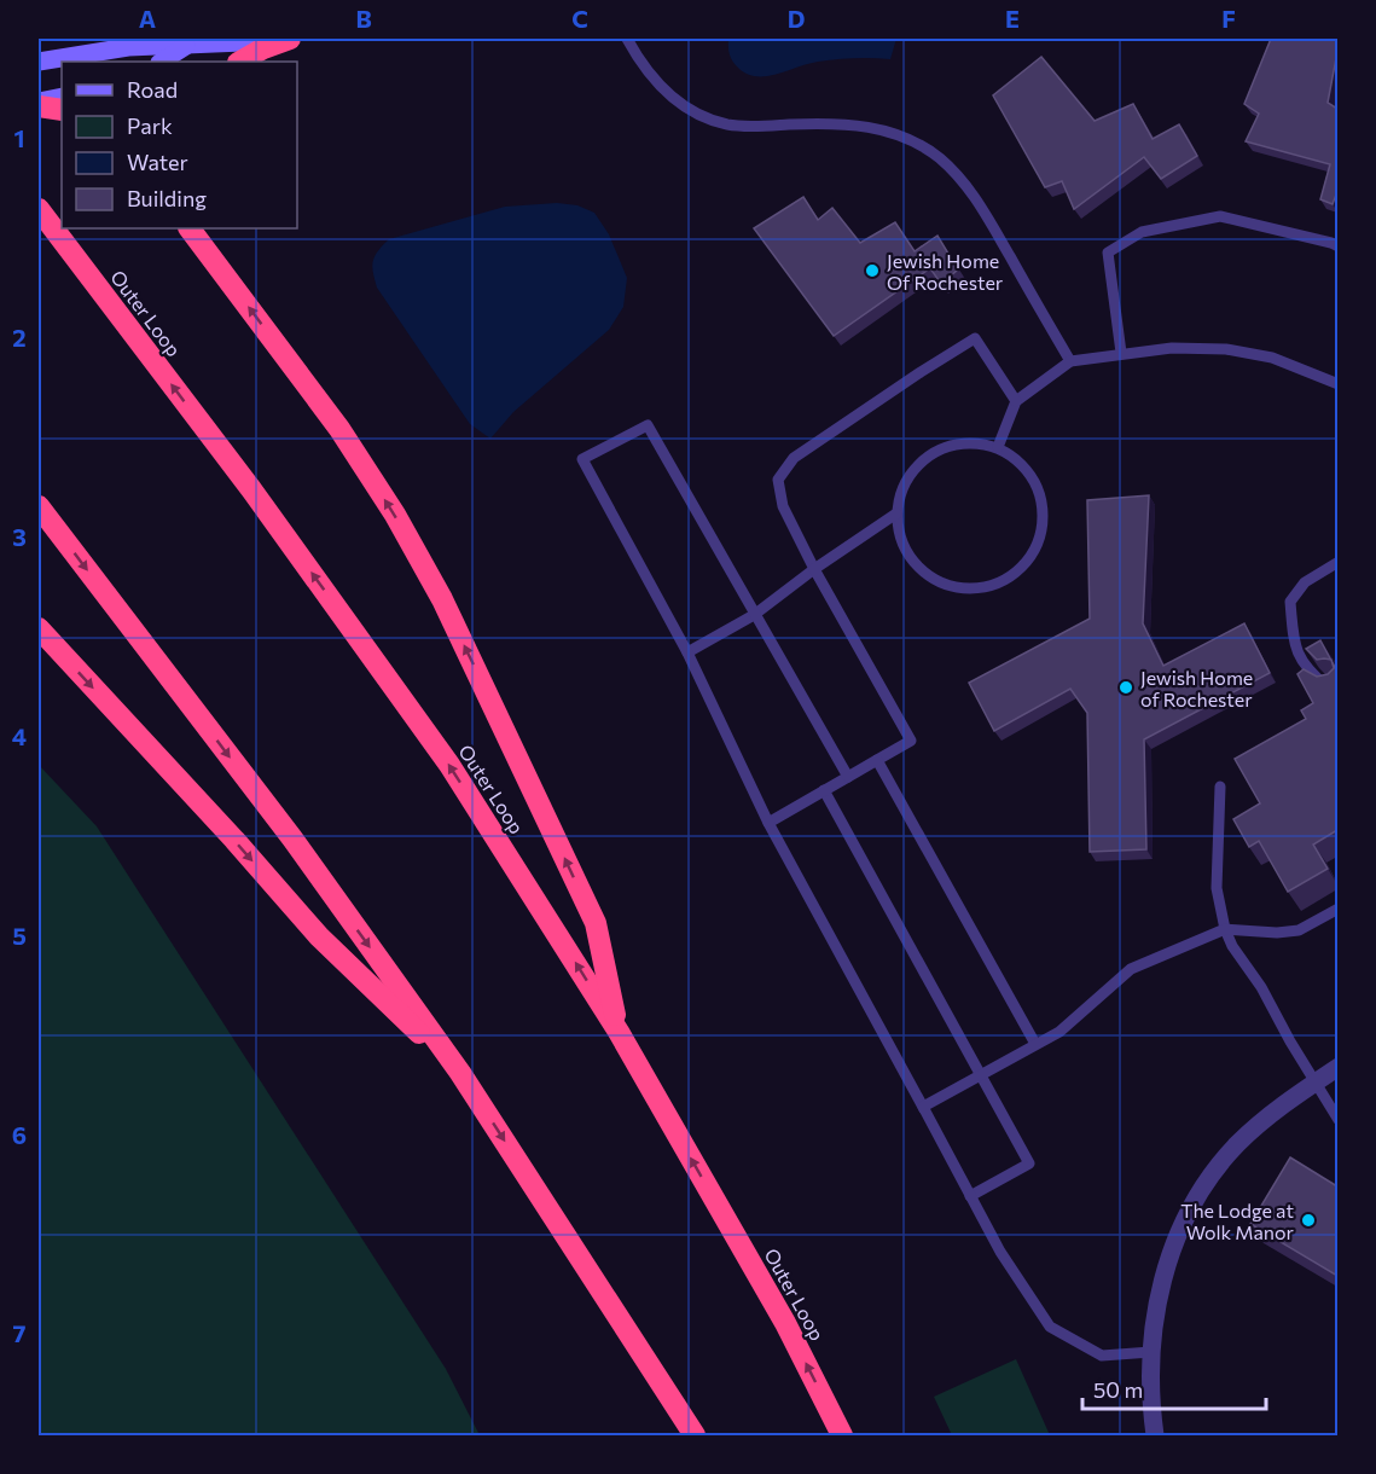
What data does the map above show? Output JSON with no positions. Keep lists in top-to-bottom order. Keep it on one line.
{"streets":{"highway":["Outer Loop"]},"places":["Jewish Home Of Rochester","Jewish Home of Rochester","The Lodge at Wolk Manor"],"legend":["Road","Park","Water","Building"],"scale_bar":"50 m","grid":{"columns":["A","B","C","D","E","F"],"rows":["1","2","3","4","5","6","7"]}}
